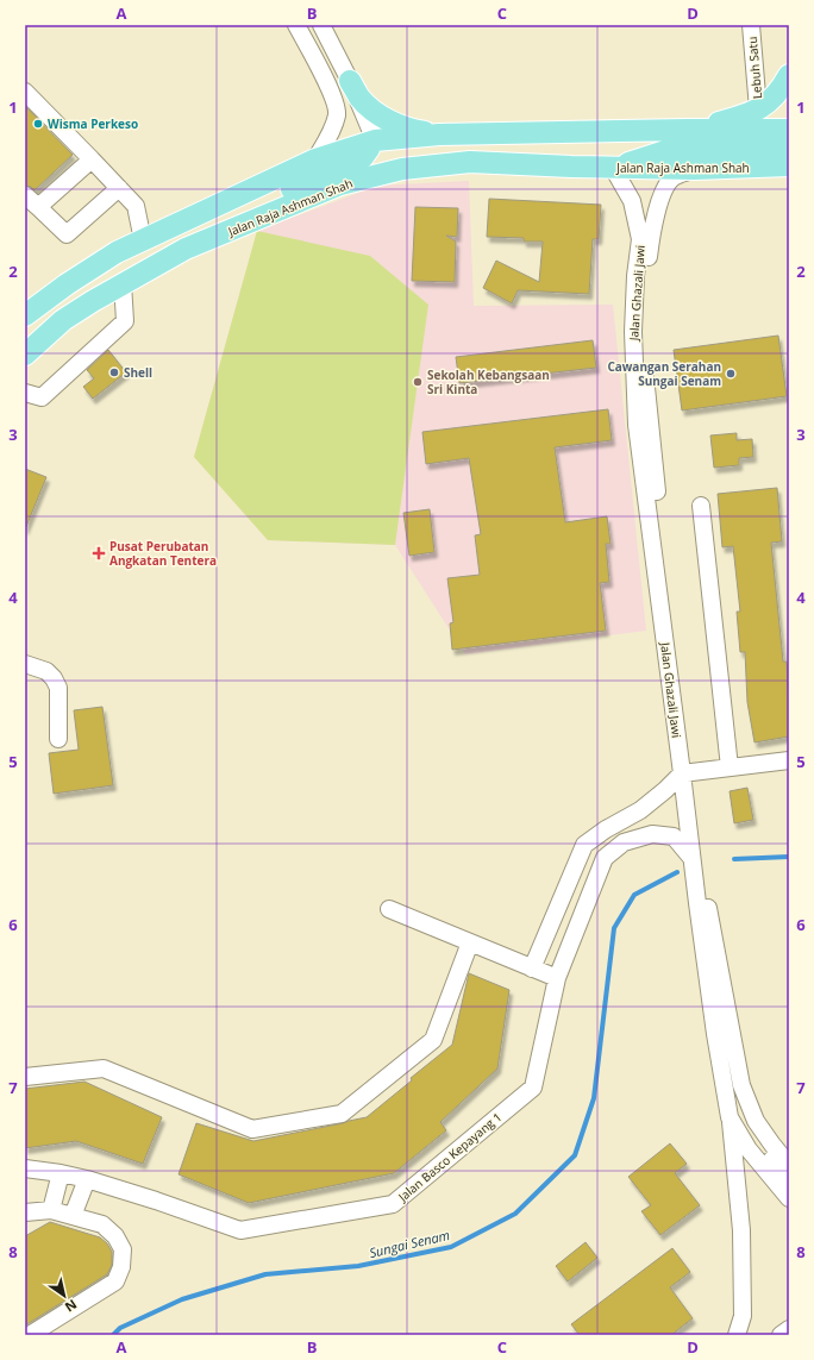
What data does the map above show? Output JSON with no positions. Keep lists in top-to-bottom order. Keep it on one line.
{"streets":{"main road":["Jalan Raja Ashman Shah"],"street":["Lebuh Satu","Jalan Ghazali Jawi","Jalan Basco Kepayang 1"]},"crossings":[["Jalan Raja Ashman Shah","Jalan Ghazali Jawi"],["Jalan Ghazali Jawi","Jalan Basco Kepayang 1"]],"water":["Sungai Senam"],"places":{"other":["Wisma Perkeso","Shell","Cawangan Serahan Sungai Senam","Sekolah Kebangsaan Sri Kinta"],"health":["Pusat Perubatan Angkatan Tentera"]},"north":"bottom right","grid":{"columns":["A","B","C","D"],"rows":["1","2","3","4","5","6","7","8"]}}
